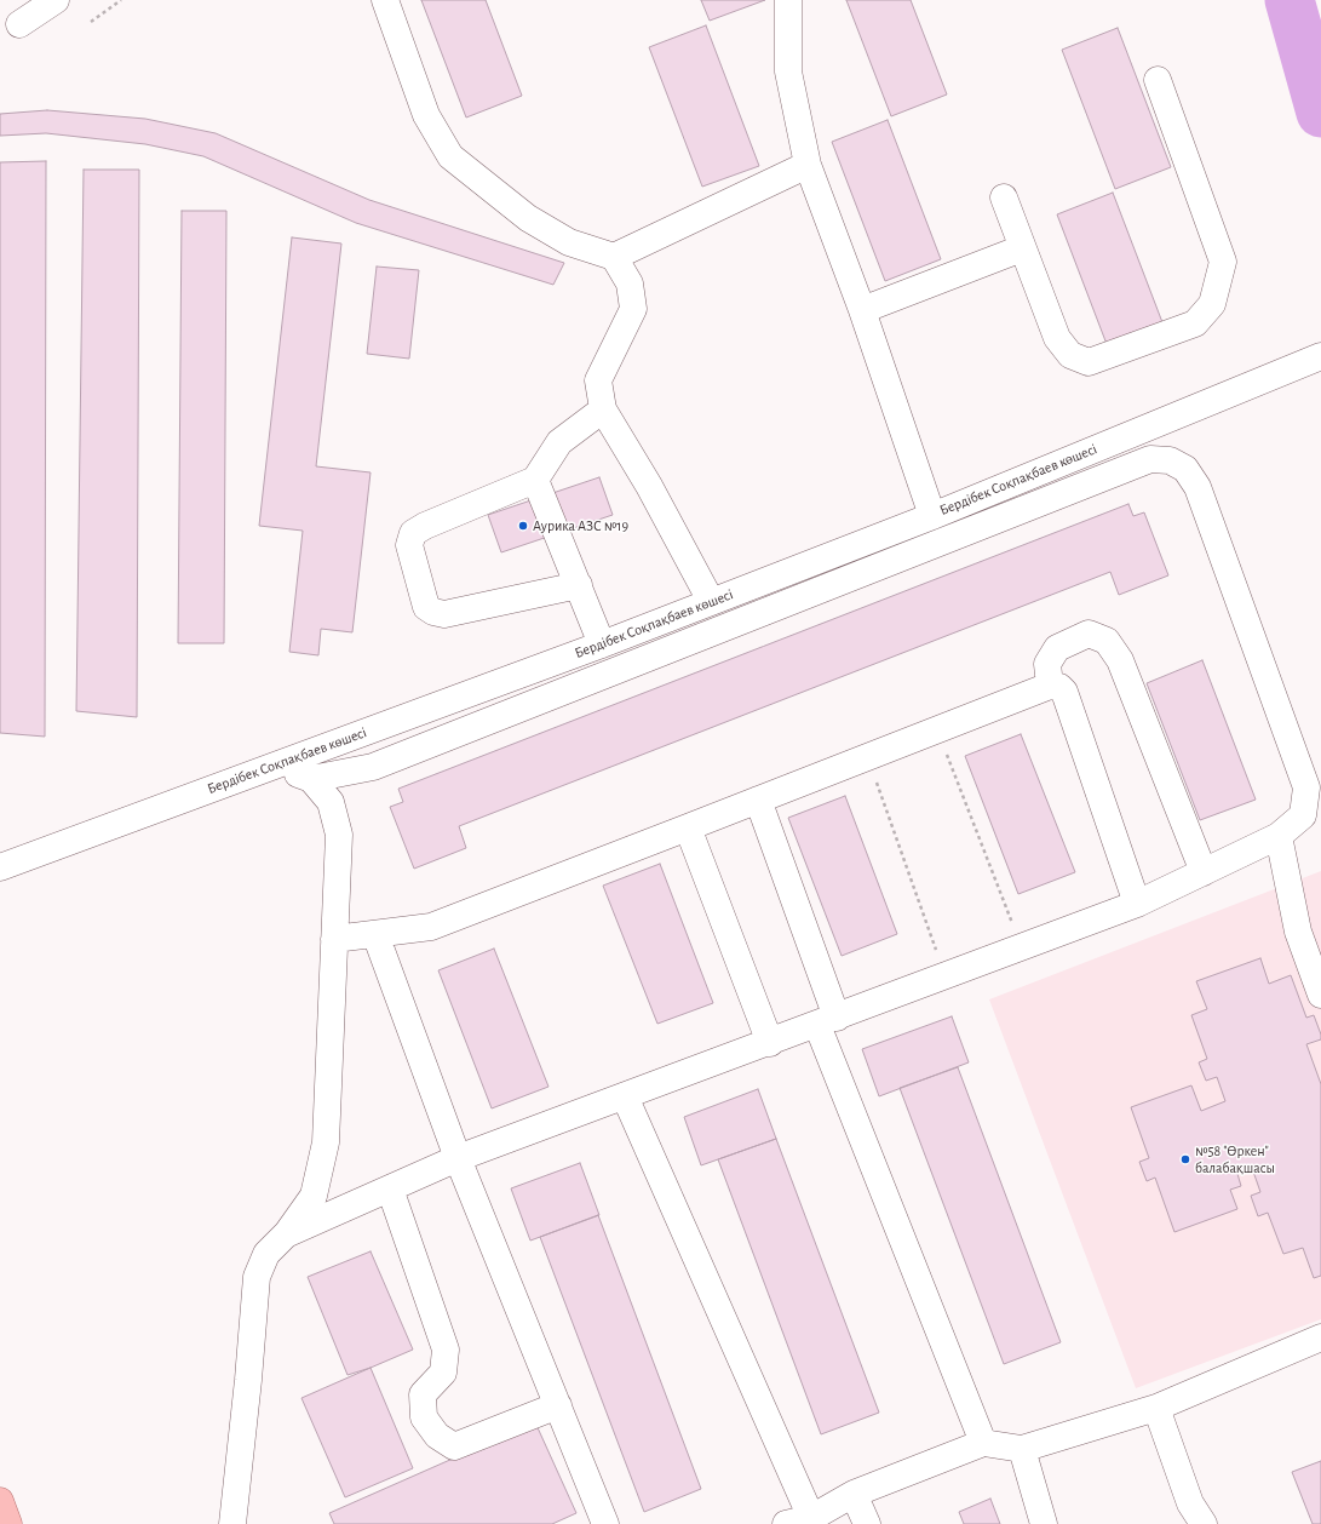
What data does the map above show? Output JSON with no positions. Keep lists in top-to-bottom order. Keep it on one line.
{"streets":{"street":["Бердібек Соқпақбаев көшесі"]},"places":["Аурика АЗС №19","№58 \"Өркен\" балабақшасы"]}
